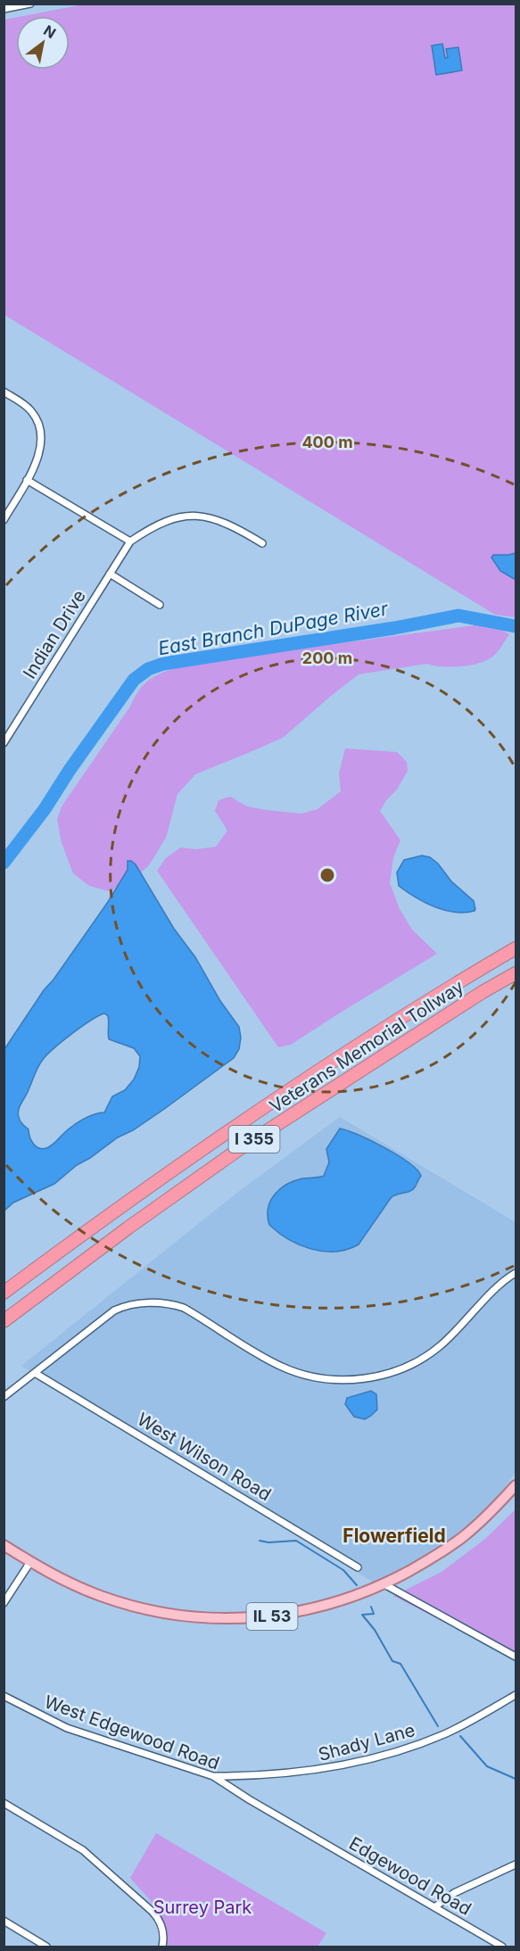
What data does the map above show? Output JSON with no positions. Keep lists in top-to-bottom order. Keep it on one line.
{"streets":{"highway":["Veterans Memorial Tollway","I 355"],"main road":["IL 53"],"street":["Indian Drive","West Wilson Road","West Edgewood Road","Shady Lane","Edgewood Road"]},"crossings":[["West Edgewood Road","Shady Lane"],["West Edgewood Road","Edgewood Road"]],"districts":["Flowerfield"],"water":["East Branch DuPage River"],"parks":["Surrey Park"],"north":"top right","rings":["400 m","200 m"]}
